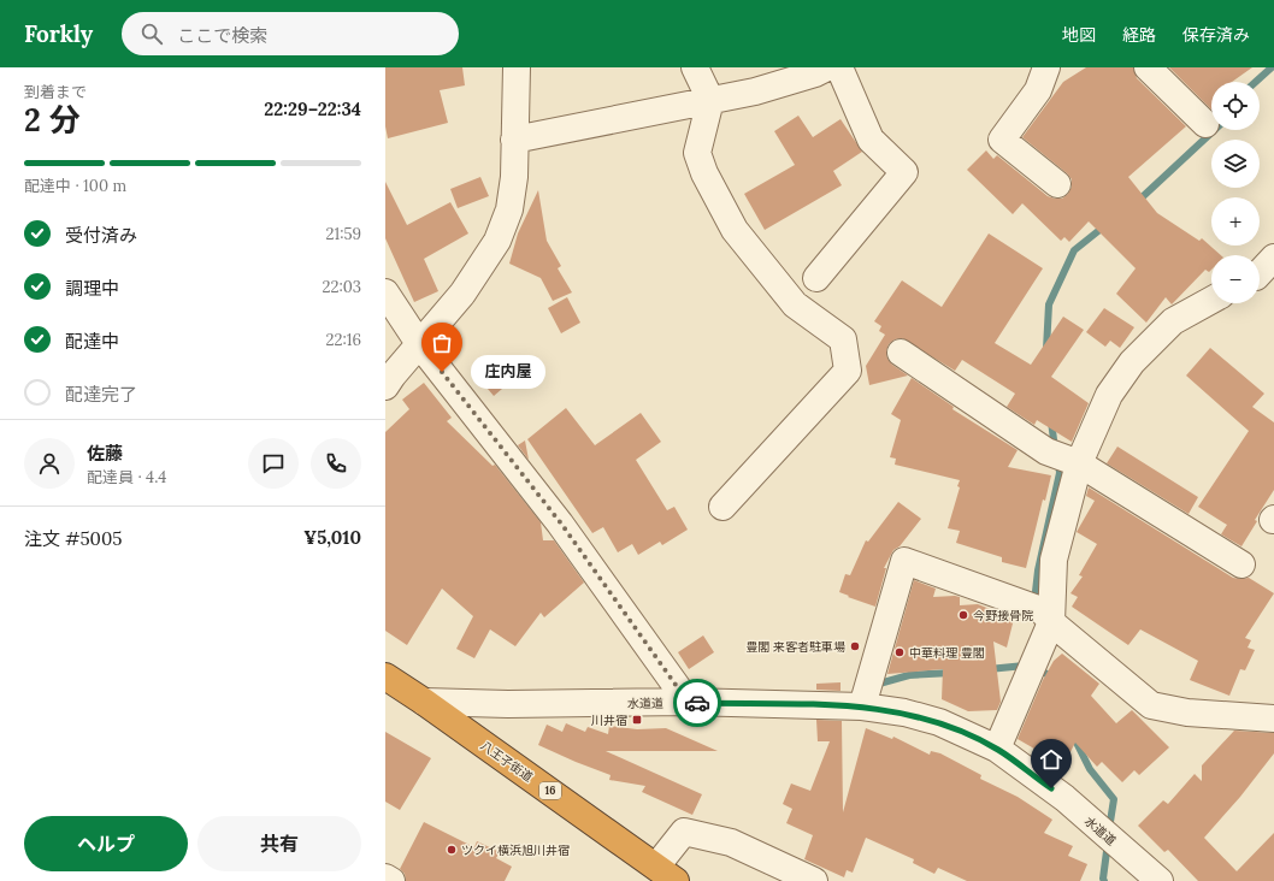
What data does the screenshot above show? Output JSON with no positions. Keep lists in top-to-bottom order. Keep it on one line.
{"streets":{"highway":["八王子街道","16"],"street":["水道道"]},"crossings":[["水道道","八王子街道"]],"places":{"other":["庄内屋","今野接骨院","豊閣 来客者駐車場","中華料理 豊閣","ツクイ横浜旭川井宿"],"transit":["川井宿"]},"page":{"header":"Forkly","search":"ここで検索","nav":["地図","経路","保存済み"],"heading":["2 分","到着まで","22:29–22:34"],"panel":["佐藤","配達員 · 4.4","注文 #5005","¥5,010"],"map_buttons":["+","−"],"bar":"配達中 · 100 m","list":[["受付済み","21:59"],["調理中","22:03"],["配達中","22:16"],"配達完了"],"bubble":"庄内屋","buttons":["ヘルプ","共有"]}}
